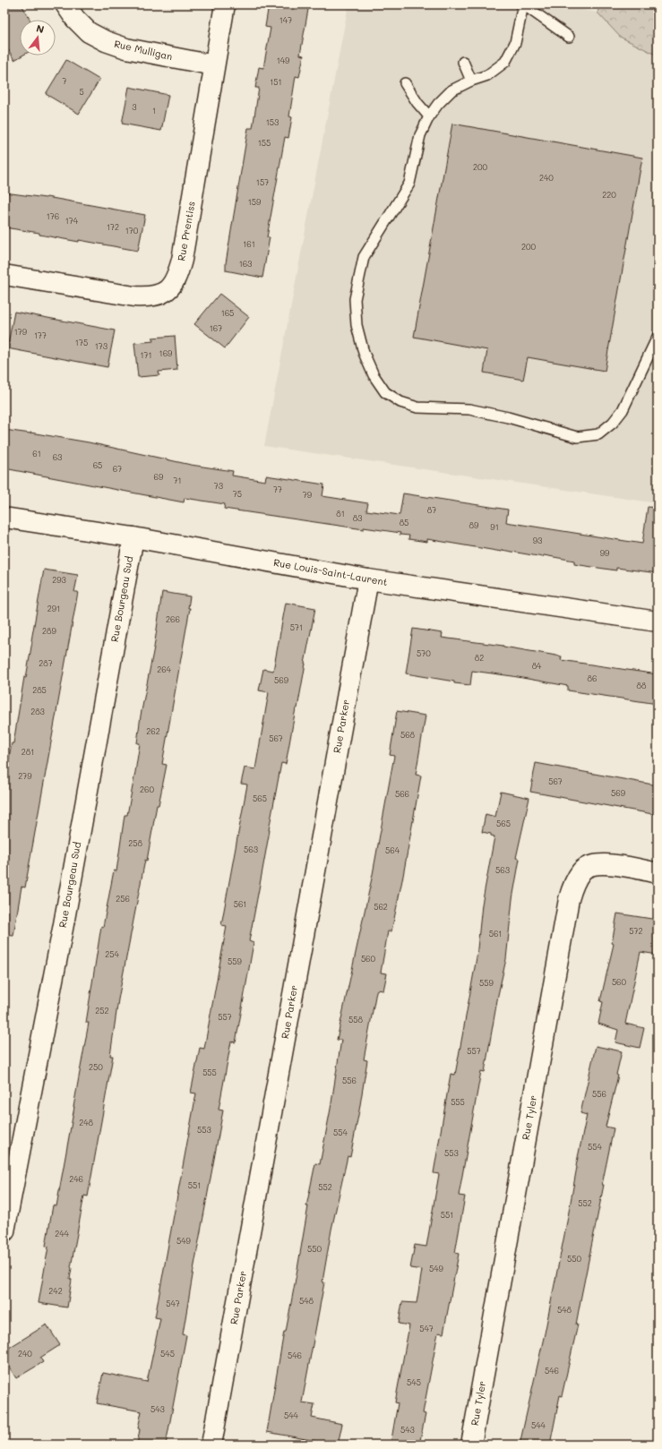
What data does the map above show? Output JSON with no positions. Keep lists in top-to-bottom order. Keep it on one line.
{"streets":{"street":["Rue Mulligan","Rue Prentiss","Rue Louis-Saint-Laurent","Rue Bourgeau Sud","Rue Parker","Rue Tyler"]},"crossings":[["Rue Mulligan","Rue Prentiss"],["Rue Louis-Saint-Laurent","Rue Bourgeau Sud"],["Rue Louis-Saint-Laurent","Rue Parker"]],"house_numbers":["147","149","7","151","5","3","1","153","155","200","240","157","220","159","176","174","172","170","161","200","163","165","167","179","177","175","173","169","171","61","63","65","67","69","71","73","77","75","79","87","81","83","85","89","91","93","99","293","291","266","571","289","570","82","287","84","264","86","569","88","285","283","262","568","567","281","279","567","260","569","566","565","565","258","563","564","563","256","561","562","572","561","254","560","559","560","559","252","557","558","557","250","555","556","556","555","248","553","554","554","553","246","551","552","552","551","244","549","550","550","549","242","548","547","548","547","240","545","546","546","545","543","544","544","543"],"north":"top"}
